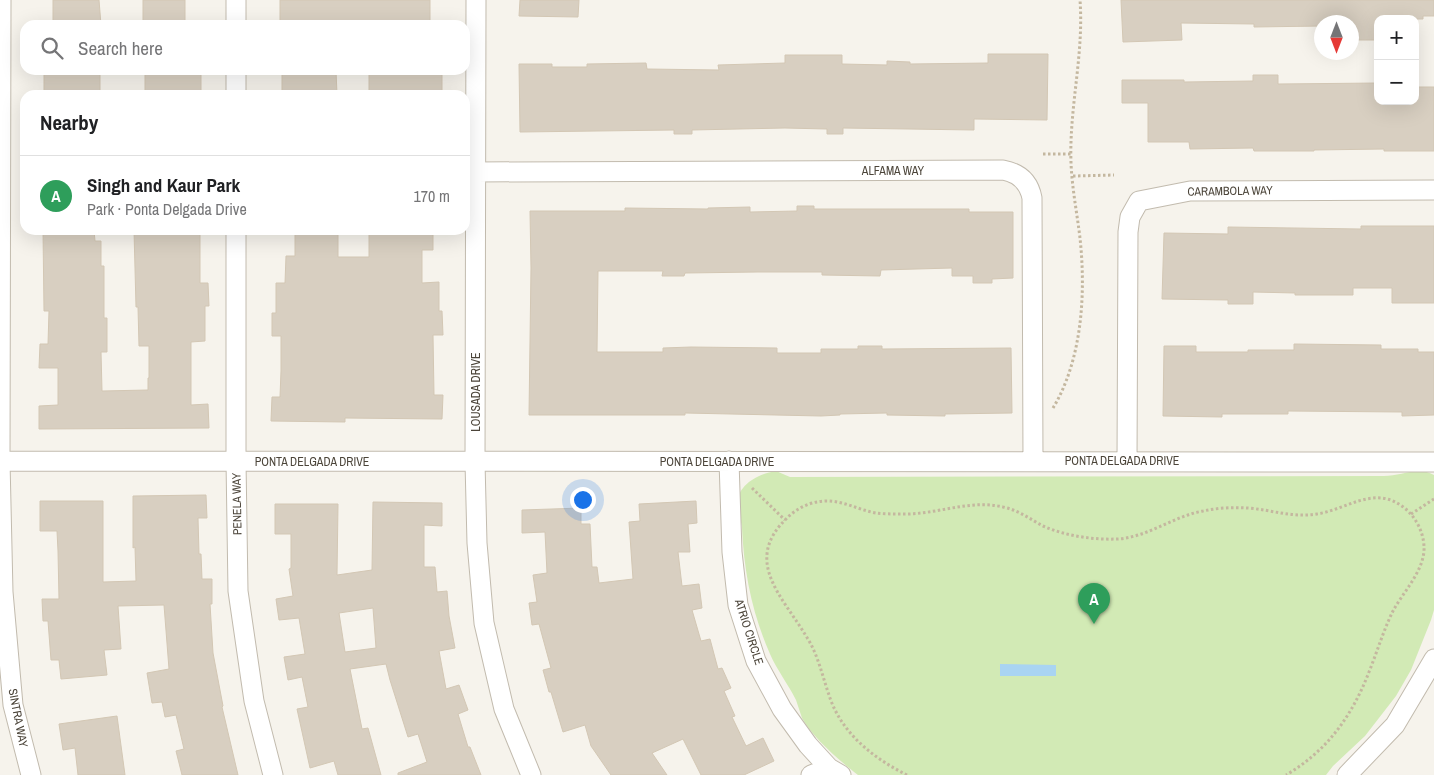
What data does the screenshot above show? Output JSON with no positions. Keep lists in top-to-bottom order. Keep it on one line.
{"streets":{"street":["ALFAMA WAY","CARAMBOLA WAY","LOUSADA DRIVE","PONTA DELGADA DRIVE","PENELA WAY","ATRIO CIRCLE","SINTRA WAY"]},"crossings":[["ALFAMA WAY","LOUSADA DRIVE"],["ALFAMA WAY","PONTA DELGADA DRIVE"],["CARAMBOLA WAY","PONTA DELGADA DRIVE"],["LOUSADA DRIVE","PONTA DELGADA DRIVE"],["PONTA DELGADA DRIVE","PENELA WAY"],["PONTA DELGADA DRIVE","ATRIO CIRCLE"],["PONTA DELGADA DRIVE","SINTRA WAY"]],"north":"bottom","page":{"map_buttons":["+","−"],"search":"Search here","heading":"Nearby","list":[{"mark":"A","name":"Singh and Kaur Park","note":"Park · Ponta Delgada Drive","value":"170 m"}],"pins":"A"}}
